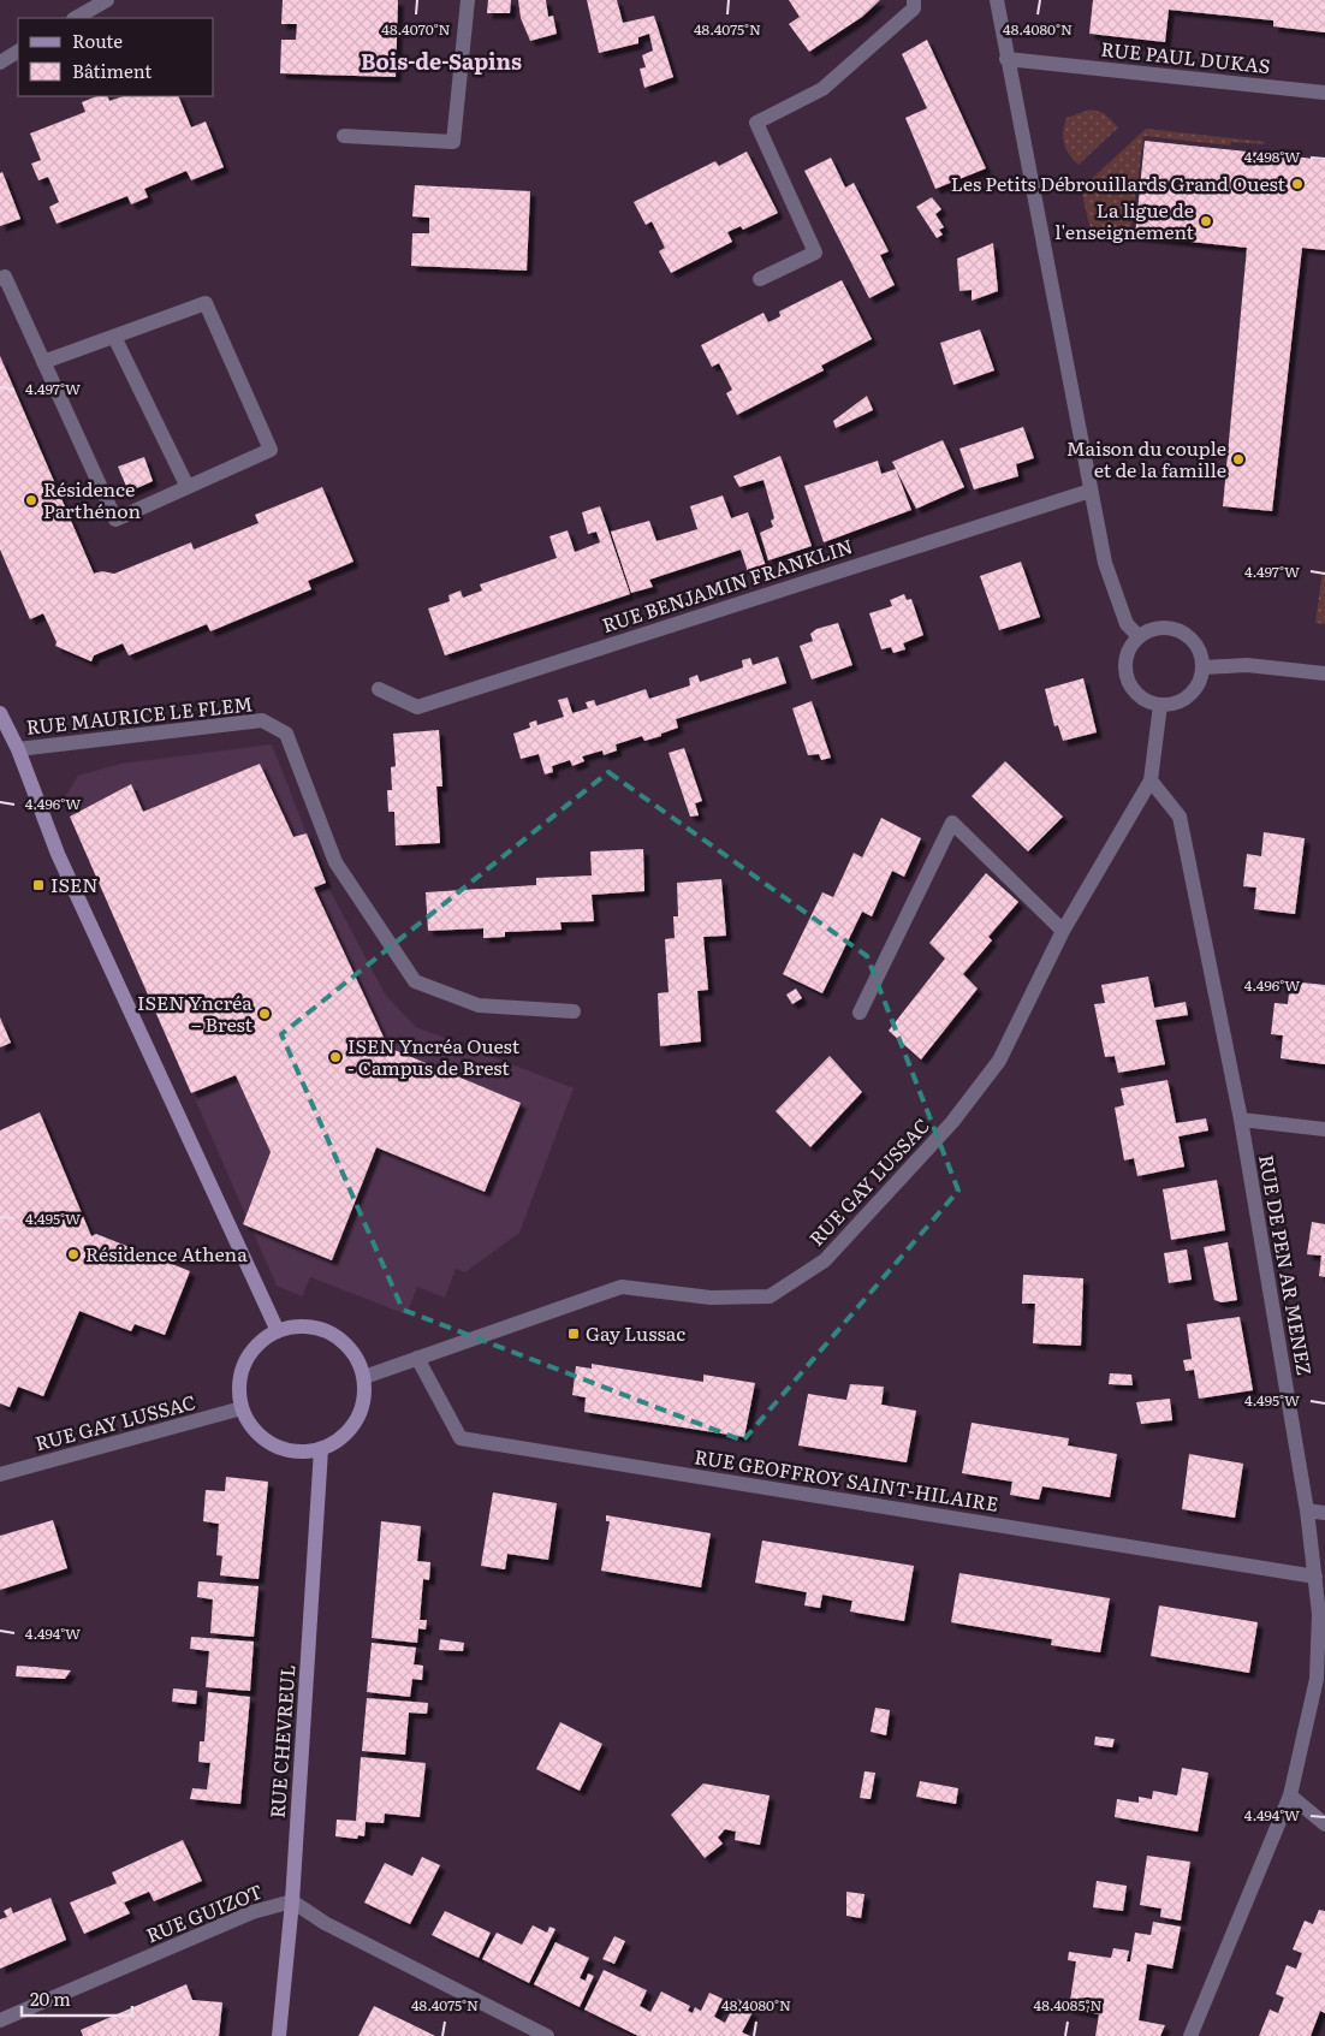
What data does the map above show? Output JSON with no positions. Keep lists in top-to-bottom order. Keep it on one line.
{"streets":{"street":["RUE PAUL DUKAS","RUE BENJAMIN FRANKLIN","RUE MAURICE LE FLEM","RUE GAY LUSSAC","RUE DE PEN AR MENEZ","RUE GEOFFROY SAINT-HILAIRE","RUE CHEVREUL","RUE GUIZOT"]},"crossings":[["RUE GAY LUSSAC","RUE DE PEN AR MENEZ"],["RUE GAY LUSSAC","RUE GEOFFROY SAINT-HILAIRE"],["RUE GAY LUSSAC","RUE CHEVREUL"],["RUE DE PEN AR MENEZ","RUE GEOFFROY SAINT-HILAIRE"],["RUE CHEVREUL","RUE GUIZOT"]],"districts":["Bois-de-Sapins"],"places":{"other":["Les Petits Débrouillards Grand Ouest","La ligue de l'enseignement","Maison du couple et de la famille","Résidence Parthénon","ISEN Yncréa – Brest","ISEN Yncréa Ouest - Campus de Brest","Résidence Athena"],"transit":["ISEN","Gay Lussac"]},"legend":["Route","Bâtiment"],"scale_bar":"20 m","coordinates":["48.4070°N","48.4075°N","48.4080°N","4.498°W","4.497°W","4.496°W","4.495°W","4.494°W","48.4085°N"]}
